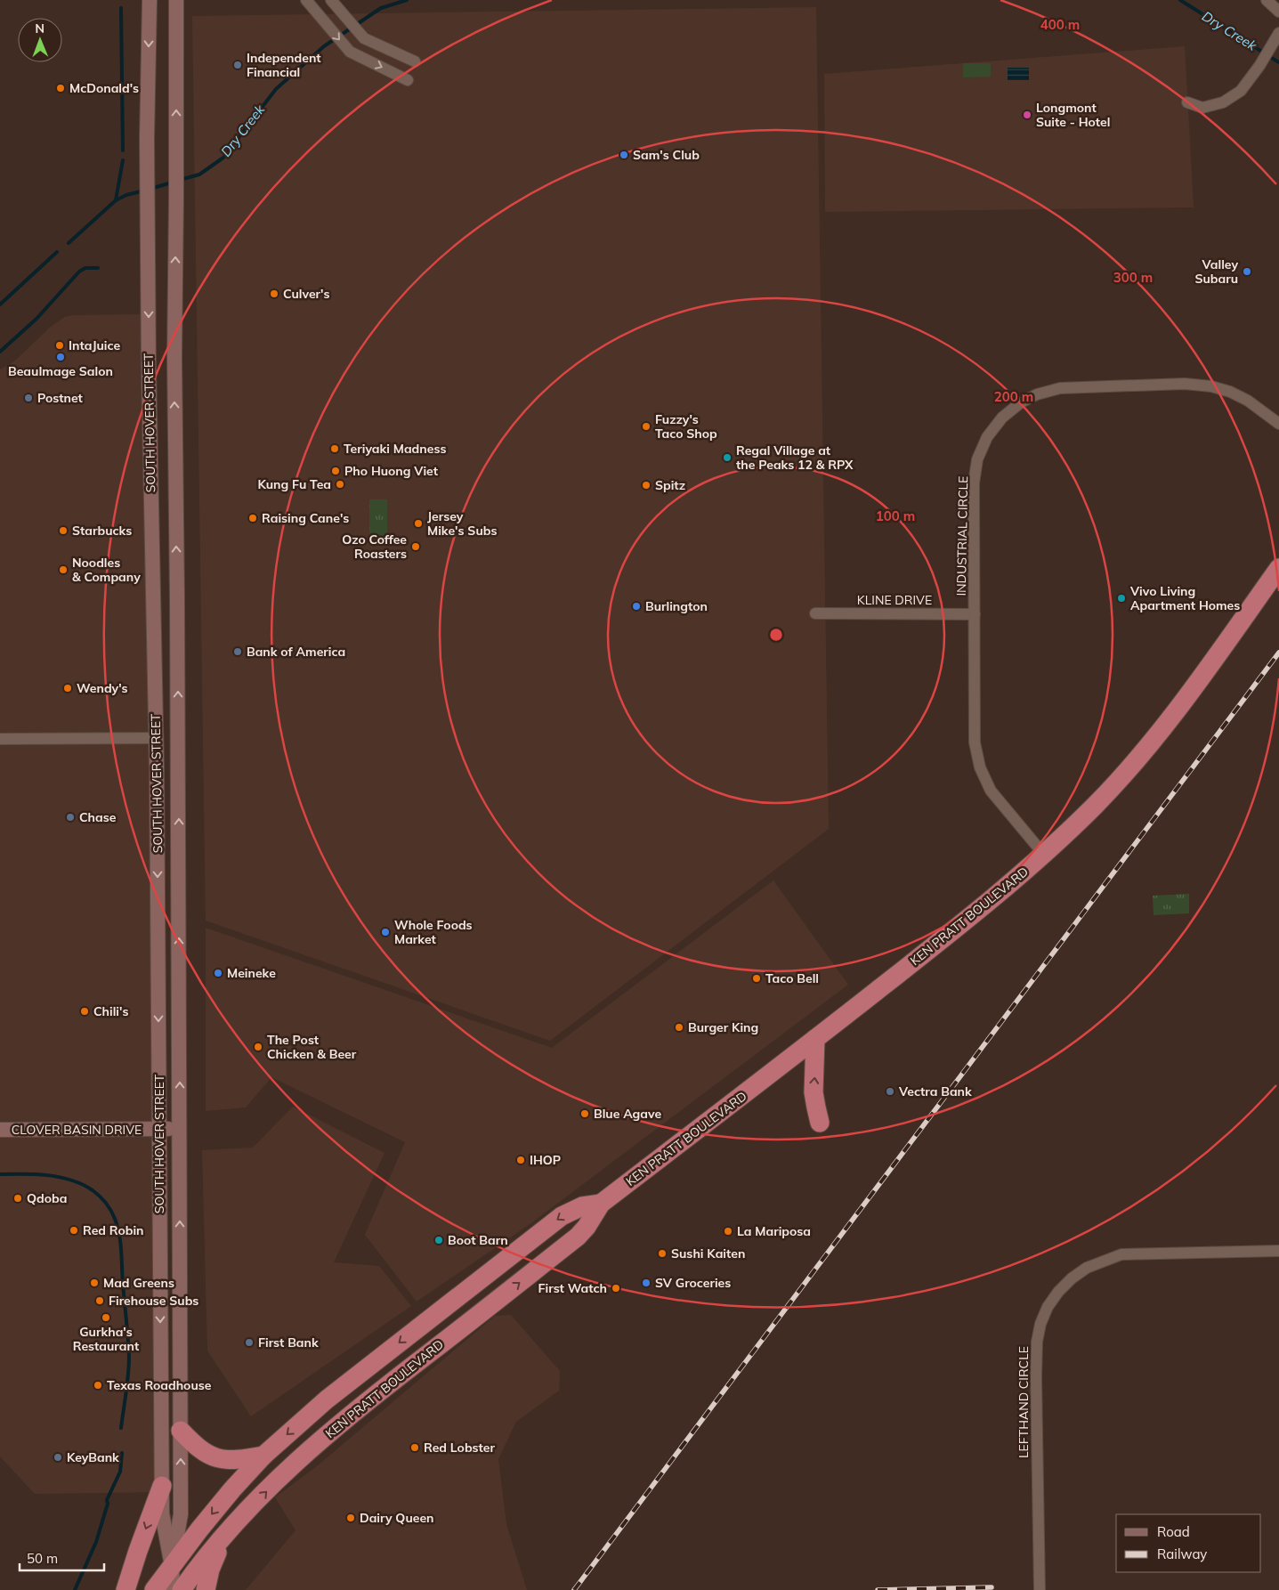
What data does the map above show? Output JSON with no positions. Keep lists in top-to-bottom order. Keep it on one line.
{"streets":{"highway":["KEN PRATT BOULEVARD"],"main road":["SOUTH HOVER STREET","CLOVER BASIN DRIVE"],"street":["INDUSTRIAL CIRCLE","KLINE DRIVE","LEFTHAND CIRCLE"]},"crossings":[["SOUTH HOVER STREET","KEN PRATT BOULEVARD"],["SOUTH HOVER STREET","CLOVER BASIN DRIVE"],["INDUSTRIAL CIRCLE","KLINE DRIVE"],["INDUSTRIAL CIRCLE","KEN PRATT BOULEVARD"]],"water":["Dry Creek"],"places":["Independent Financial","McDonald's","Longmont Suite - Hotel","Sam's Club","Valley Subaru","Culver's","IntaJuice","BeauImage Salon","Postnet","Fuzzy's Taco Shop","Teriyaki Madness","Regal Village at the Peaks 12 & RPX","Pho Huong Viet","Kung Fu Tea","Spitz","Raising Cane's","Jersey Mike's Subs","Starbucks","Ozo Coffee Roasters","Noodles & Company","Vivo Living Apartment Homes","Burlington","Bank of America","Wendy's","Chase","Whole Foods Market","Meineke","Taco Bell","Chili's","Burger King","The Post Chicken & Beer","Vectra Bank","Blue Agave","IHOP","Qdoba","Red Robin","La Mariposa","Boot Barn","Sushi Kaiten","Mad Greens","SV Groceries","First Watch","Firehouse Subs","Gurkha's Restaurant","First Bank","Texas Roadhouse","Red Lobster","KeyBank","Dairy Queen"],"legend":["Road","Railway"],"scale_bar":"50 m","north":"top","rings":["400 m","300 m","200 m","100 m"]}
